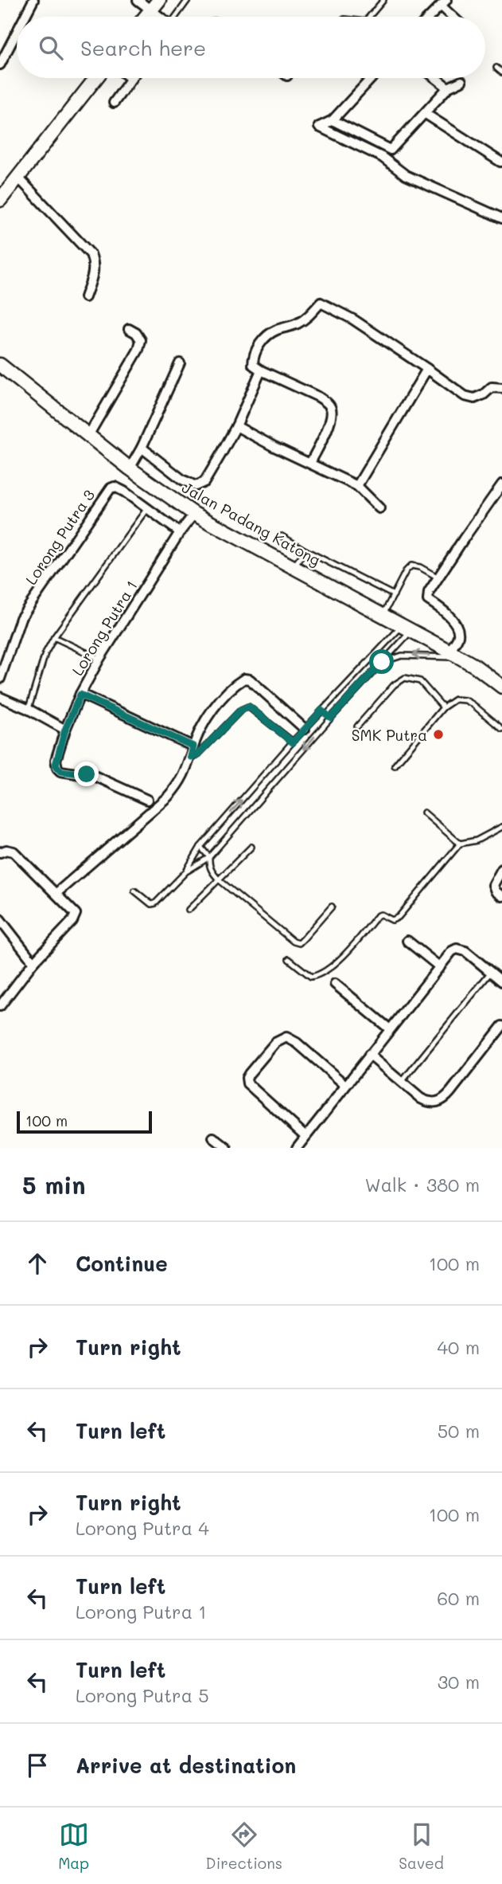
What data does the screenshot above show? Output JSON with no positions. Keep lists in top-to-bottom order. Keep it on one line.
{"streets":{"street":["Jalan Padang Katong","Lorong Putra 3","Lorong Putra 1"]},"crossings":[["Jalan Padang Katong","Lorong Putra 1"],["Lorong Putra 3","Lorong Putra 1"]],"places":["SMK Putra"],"scale_bar":"100 m","page":{"search":"Search here","scale":"100 m","heading":["5 min","Walk · 380 m"],"list":[["Continue","100 m"],["Turn right","40 m"],["Turn left","50 m"],["Turn right","Lorong Putra 4","100 m"],["Turn left","Lorong Putra 1","60 m"],["Turn left","Lorong Putra 5","30 m"],"Arrive at destination"],"nav":["Map","Directions","Saved"]}}
